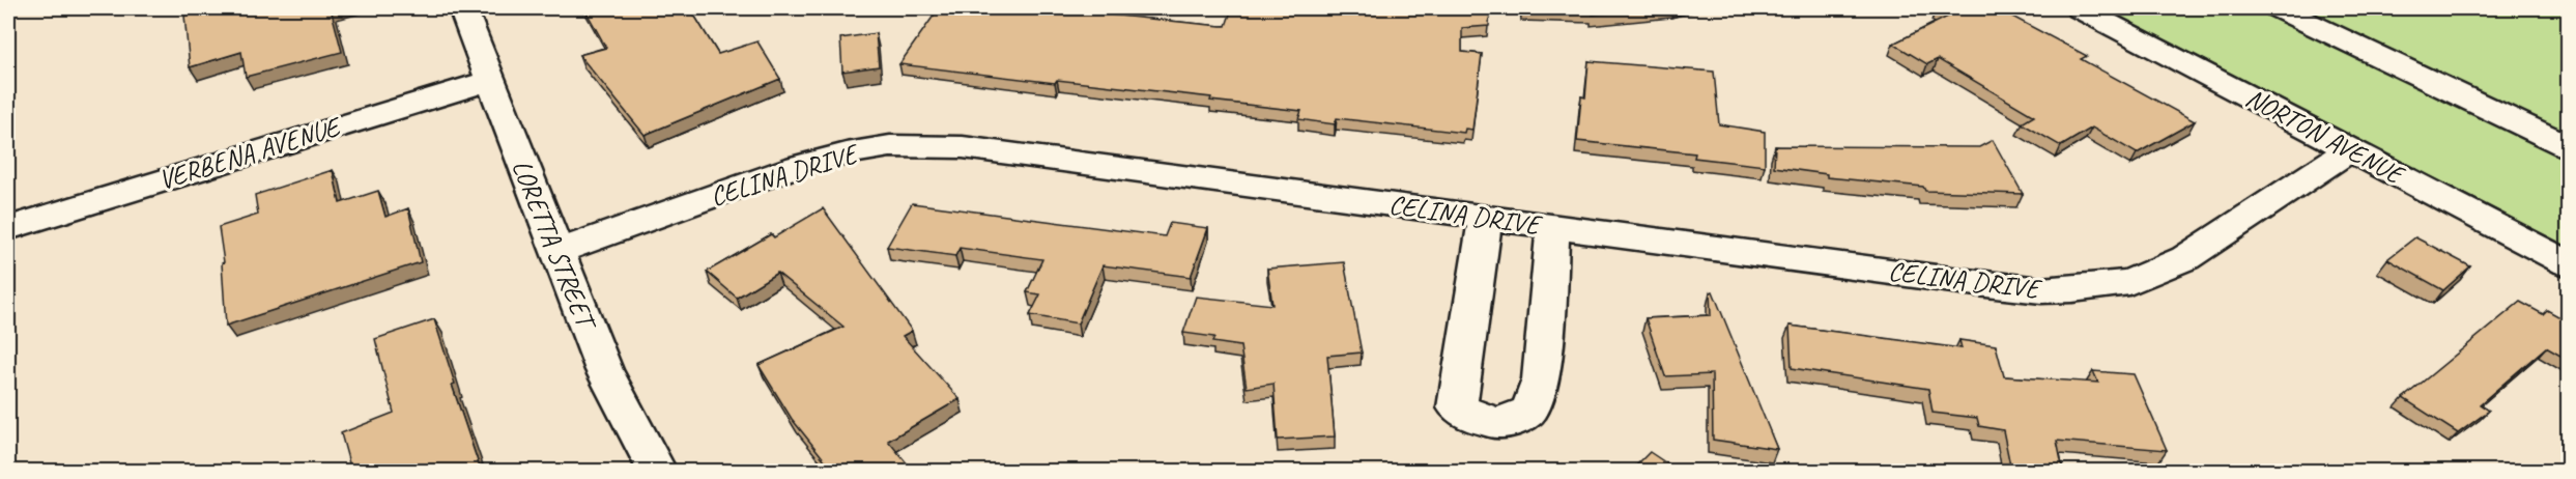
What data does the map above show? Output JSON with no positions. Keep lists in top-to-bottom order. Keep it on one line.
{"streets":{"street":["NORTON AVENUE","VERBENA AVENUE","CELINA DRIVE","LORETTA STREET"]},"crossings":[["NORTON AVENUE","CELINA DRIVE"],["VERBENA AVENUE","LORETTA STREET"],["CELINA DRIVE","LORETTA STREET"]]}
